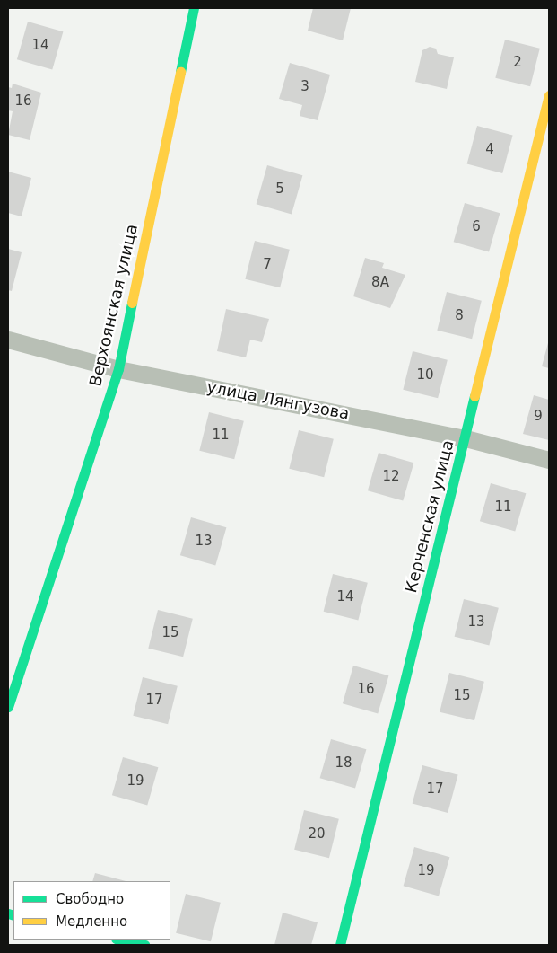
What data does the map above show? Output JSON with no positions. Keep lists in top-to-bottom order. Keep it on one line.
{"streets":{"street":["Верхоянская улица","улица Лянгузова","Керченская улица"]},"crossings":[["Верхоянская улица","улица Лянгузова"],["улица Лянгузова","Керченская улица"]],"house_numbers":["14","2","3","16","4","5","6","7","8А","8","10","9","11","12","11","13","14","13","15","16","15","17","18","19","17","20","19"],"legend":["Свободно","Медленно"]}
